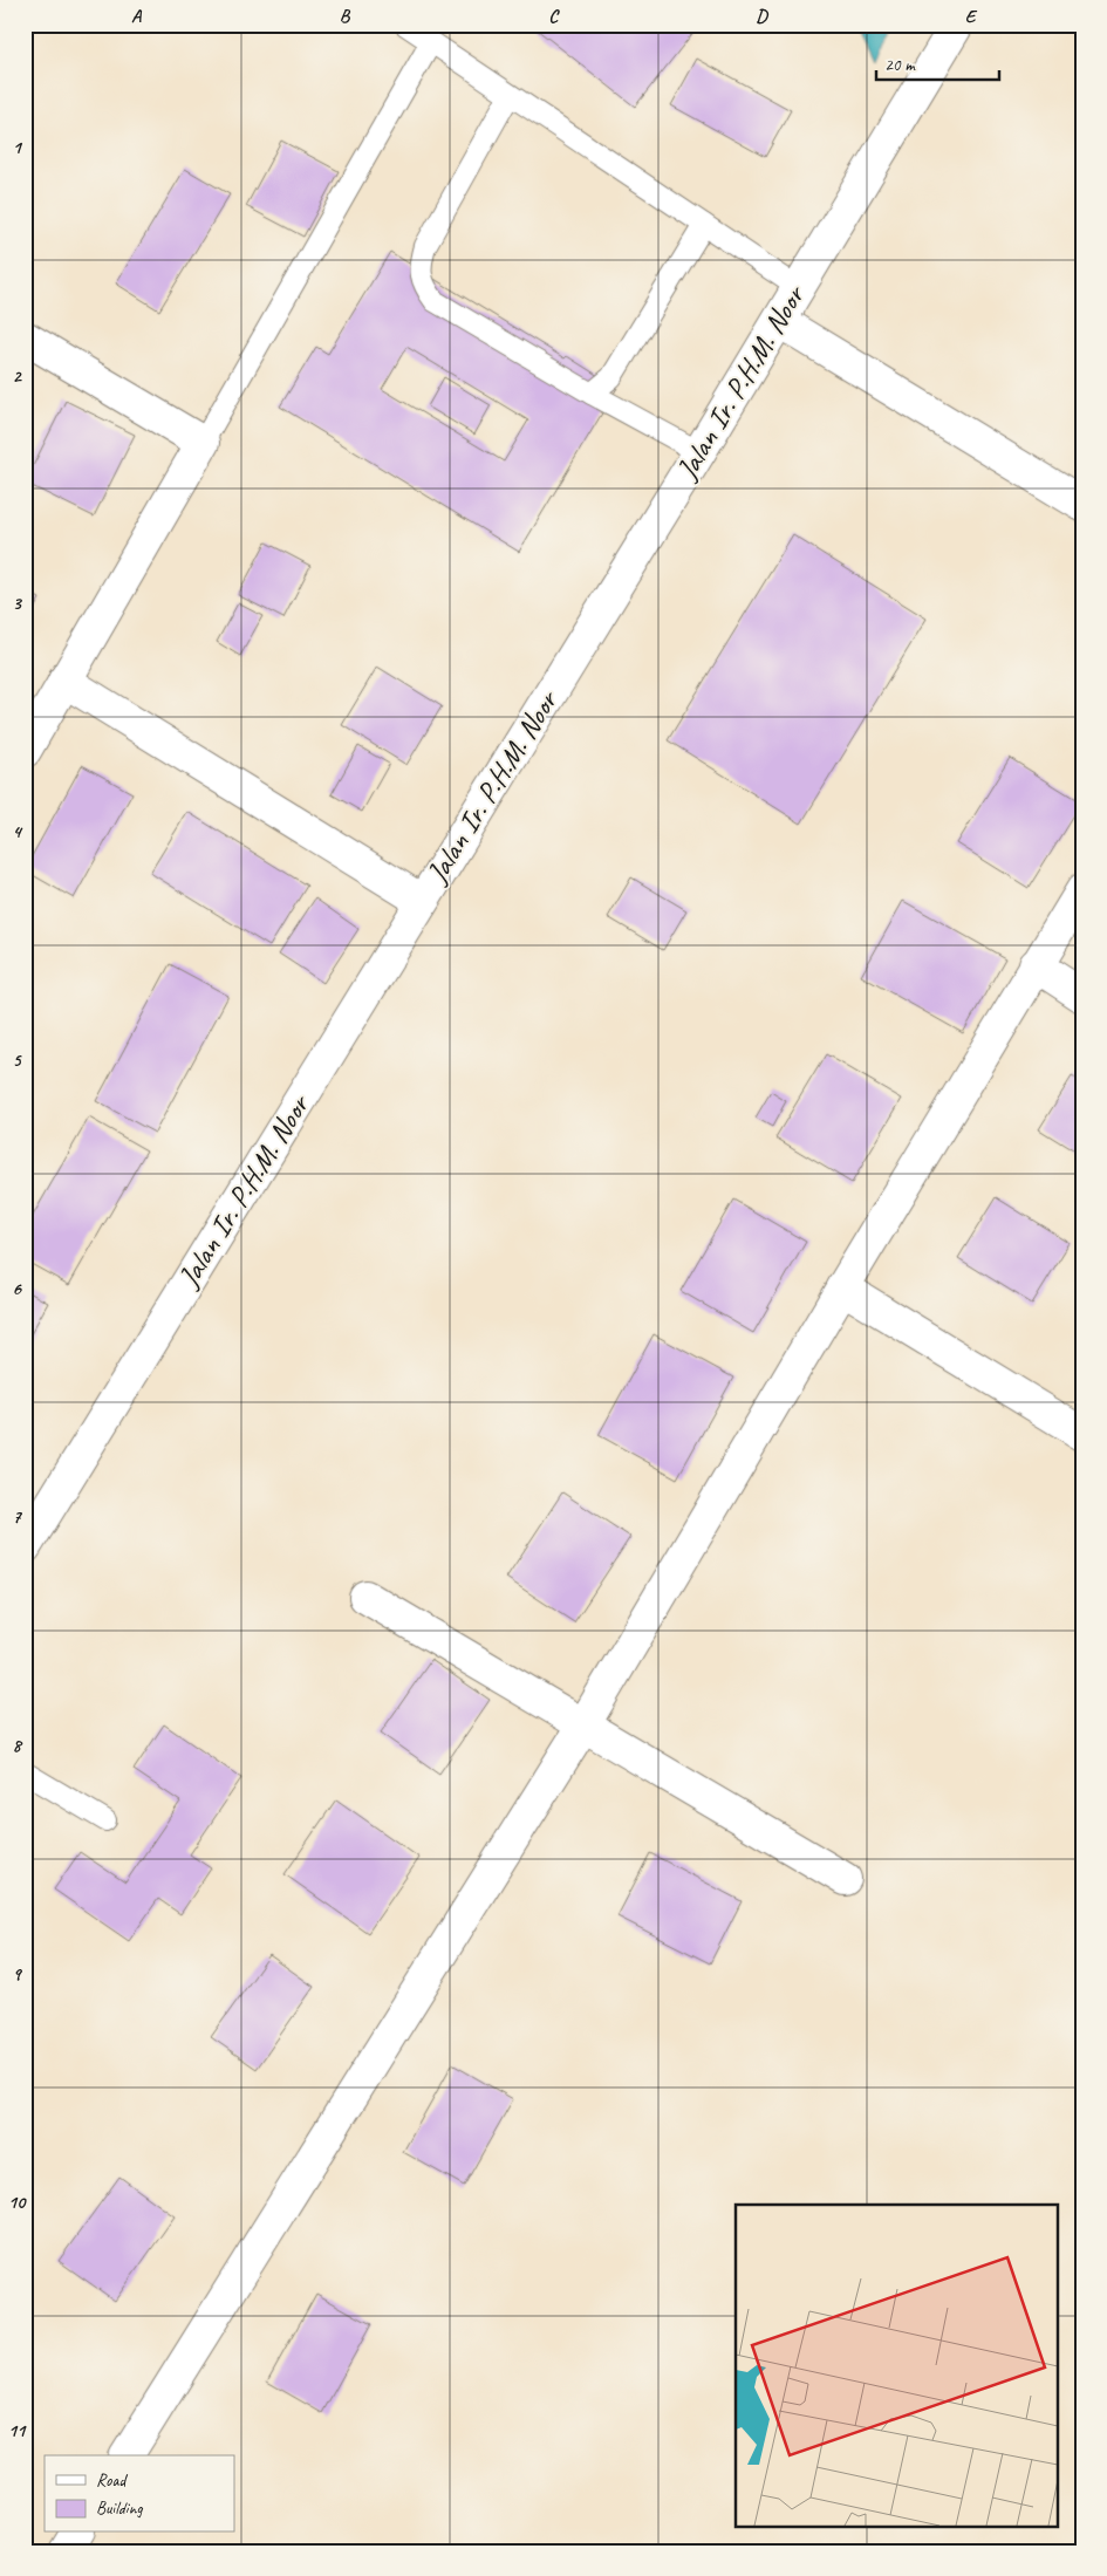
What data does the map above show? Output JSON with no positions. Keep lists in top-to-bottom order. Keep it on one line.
{"streets":{"street":["Jalan Ir. P.H.M. Noor"]},"legend":["Road","Building"],"scale_bar":"20 m","grid":{"columns":["A","B","C","D","E"],"rows":["1","2","3","4","5","6","7","8","9","10","11"]}}
